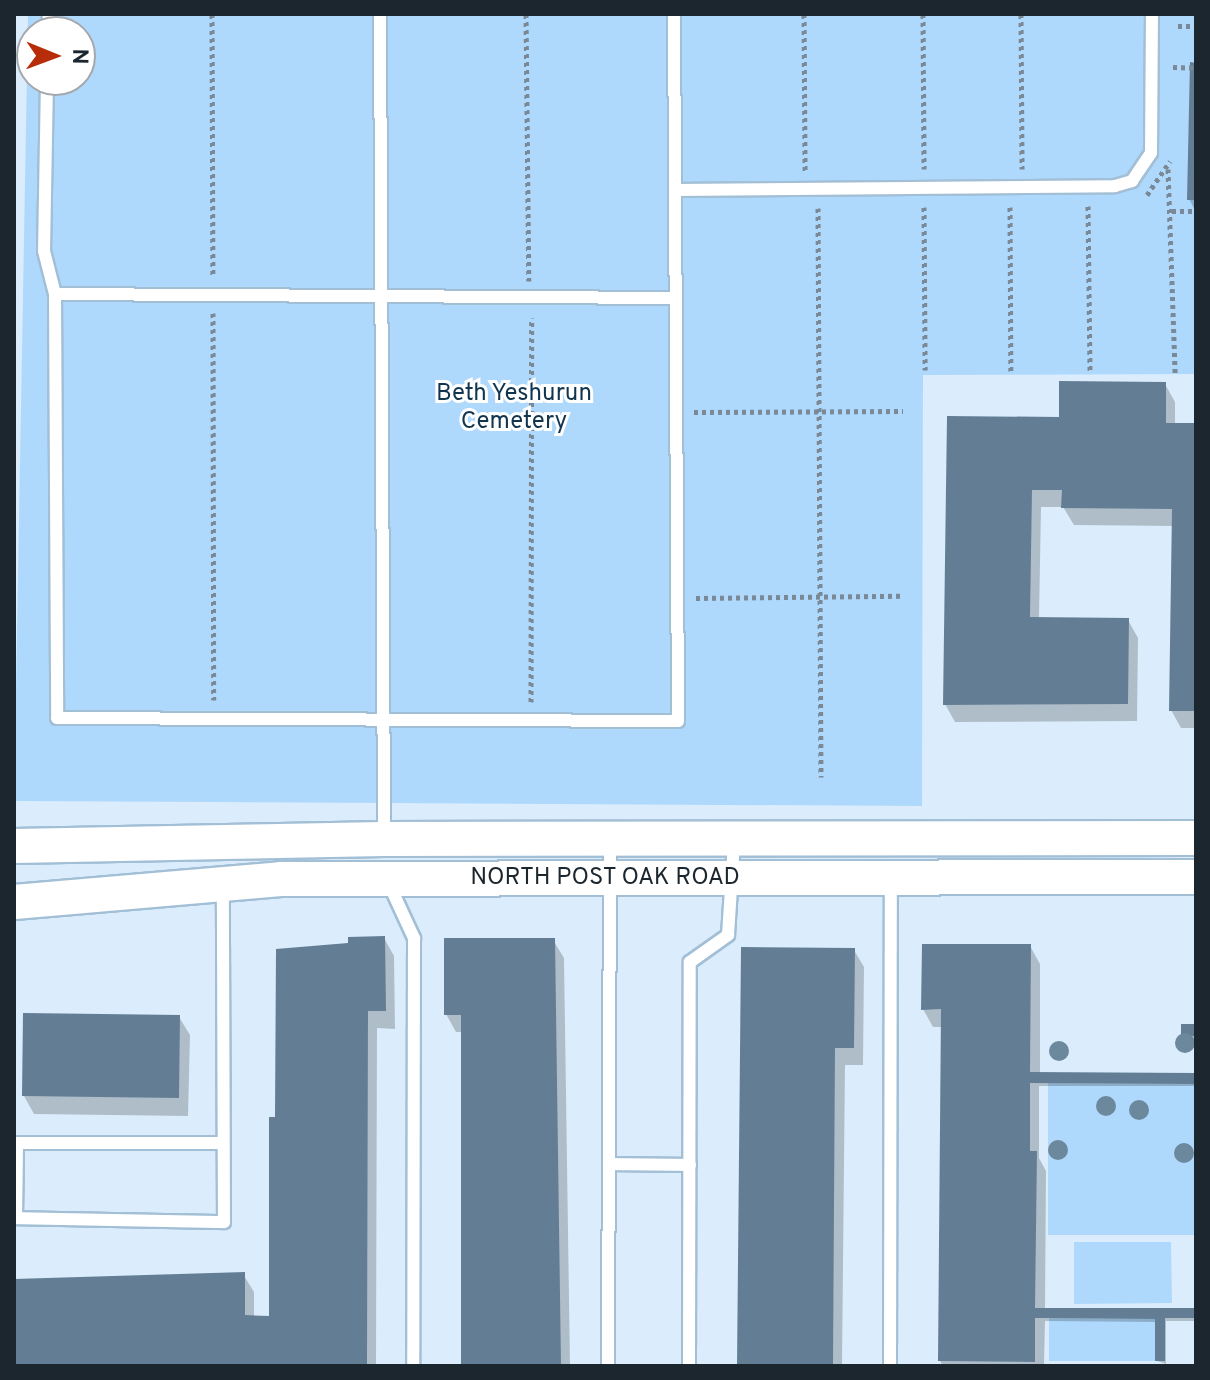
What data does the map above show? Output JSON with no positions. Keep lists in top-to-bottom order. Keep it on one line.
{"streets":{"main road":["NORTH POST OAK ROAD"]},"parks":["Beth Yeshurun Cemetery"],"north":"right"}
